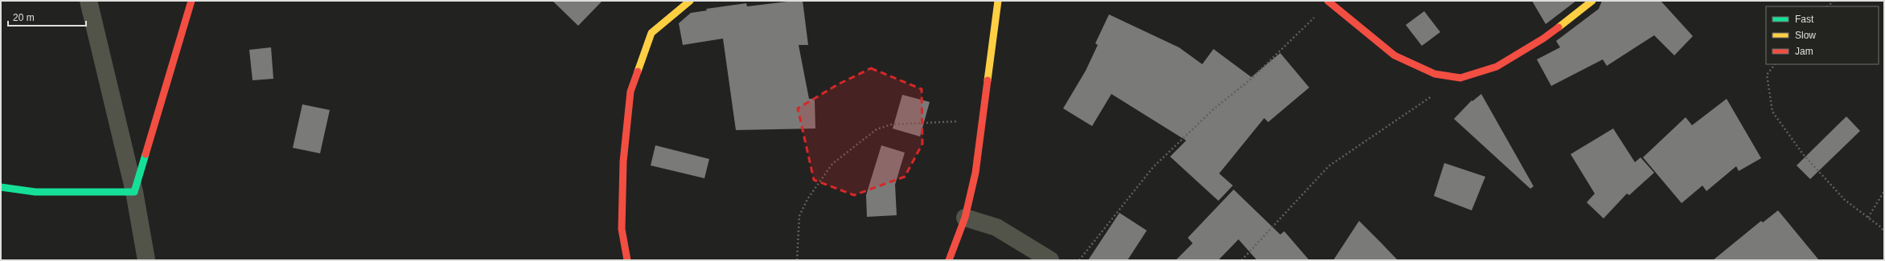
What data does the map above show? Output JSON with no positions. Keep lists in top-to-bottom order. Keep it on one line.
{"legend":["Fast","Slow","Jam"],"scale_bar":"20 m"}
